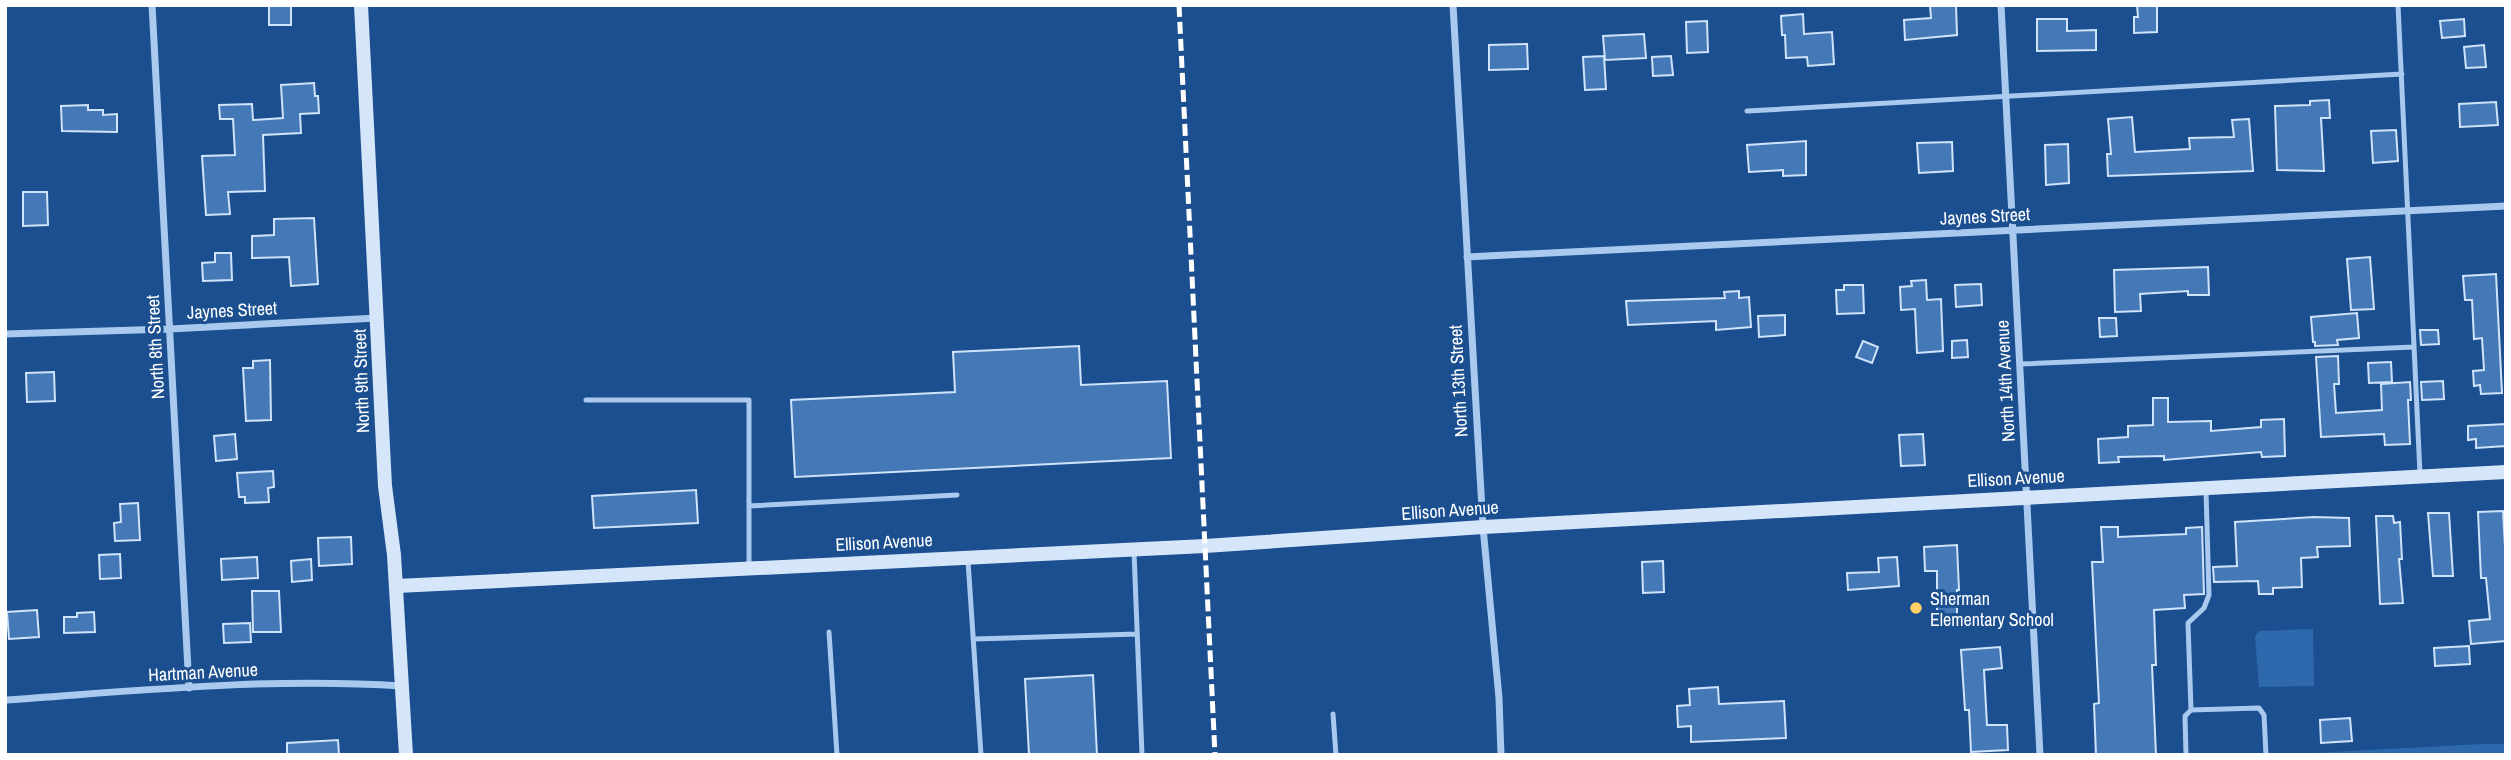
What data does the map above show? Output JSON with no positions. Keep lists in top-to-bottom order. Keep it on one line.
{"streets":{"street":["Jaynes Street","North 8th Street","North 9th Street","North 13th Street","North 14th Avenue","Ellison Avenue","Hartman Avenue"]},"crossings":[["Jaynes Street","North 8th Street"],["Jaynes Street","North 9th Street"],["Jaynes Street","North 13th Street"],["Jaynes Street","North 14th Avenue"],["North 8th Street","Hartman Avenue"],["North 9th Street","Ellison Avenue"],["North 9th Street","Hartman Avenue"],["North 13th Street","Ellison Avenue"],["North 14th Avenue","Ellison Avenue"]],"places":["Sherman Elementary School"]}
